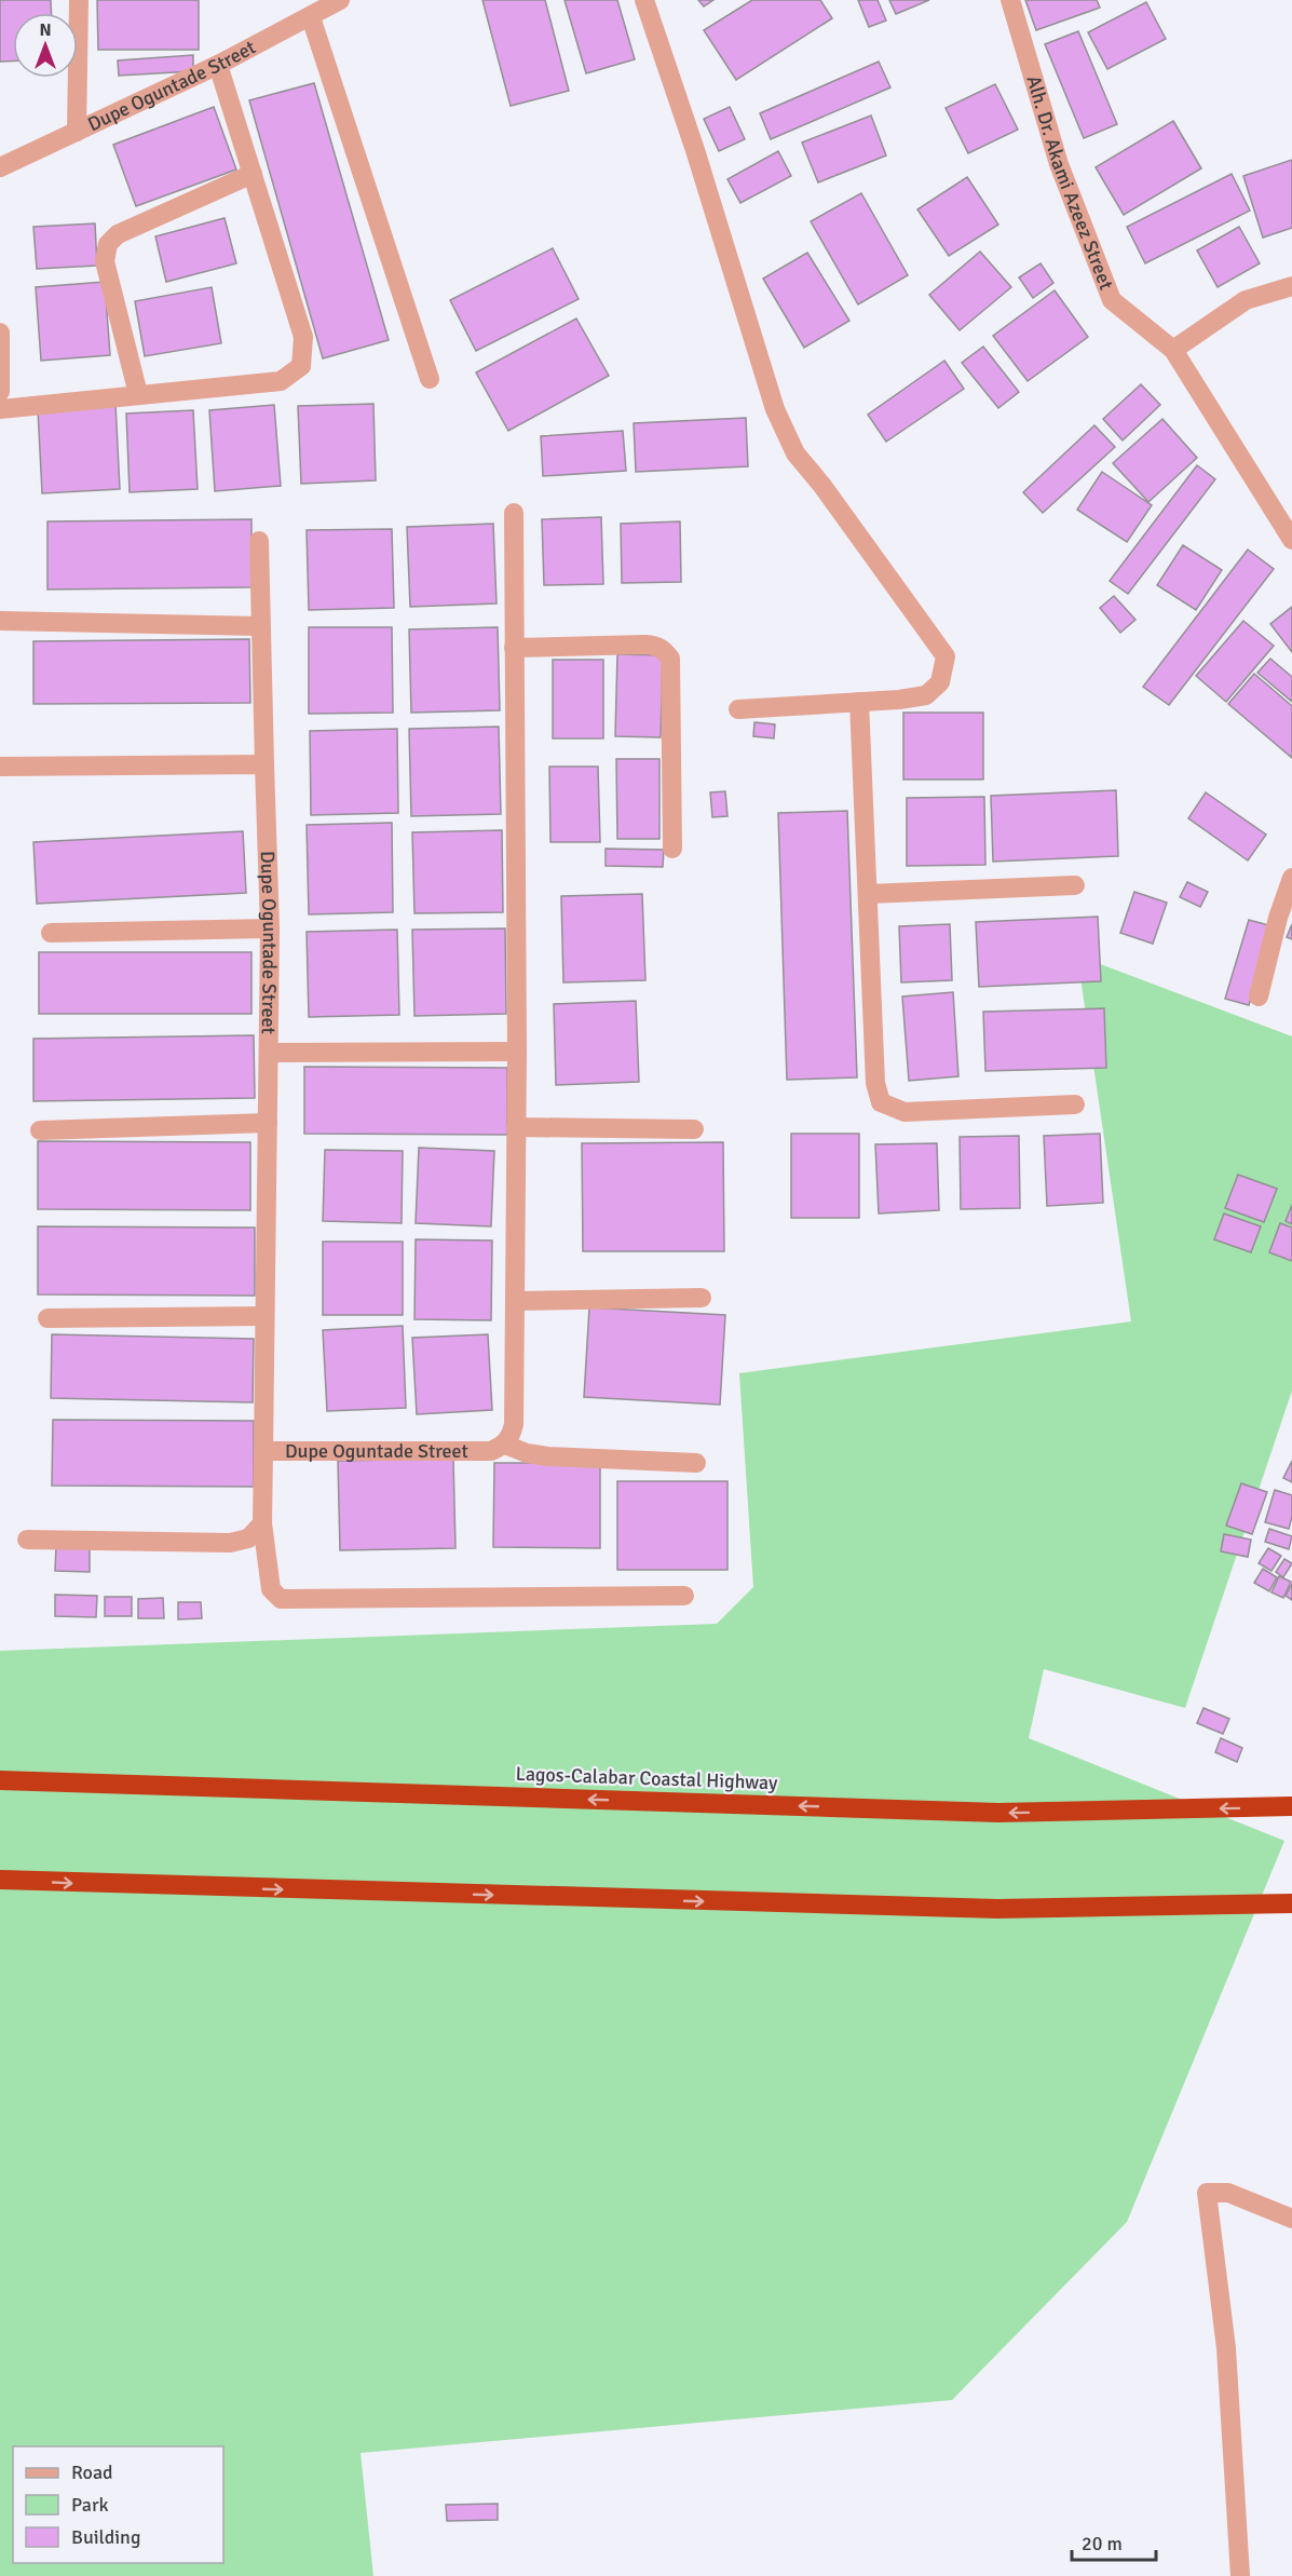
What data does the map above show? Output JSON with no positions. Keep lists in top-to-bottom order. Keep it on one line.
{"streets":{"highway":["Lagos-Calabar Coastal Highway"],"street":["Dupe Oguntade Street","Alh. Dr. Akami Azeez Street"]},"legend":["Road","Park","Building"],"scale_bar":"20 m","north":"top"}
